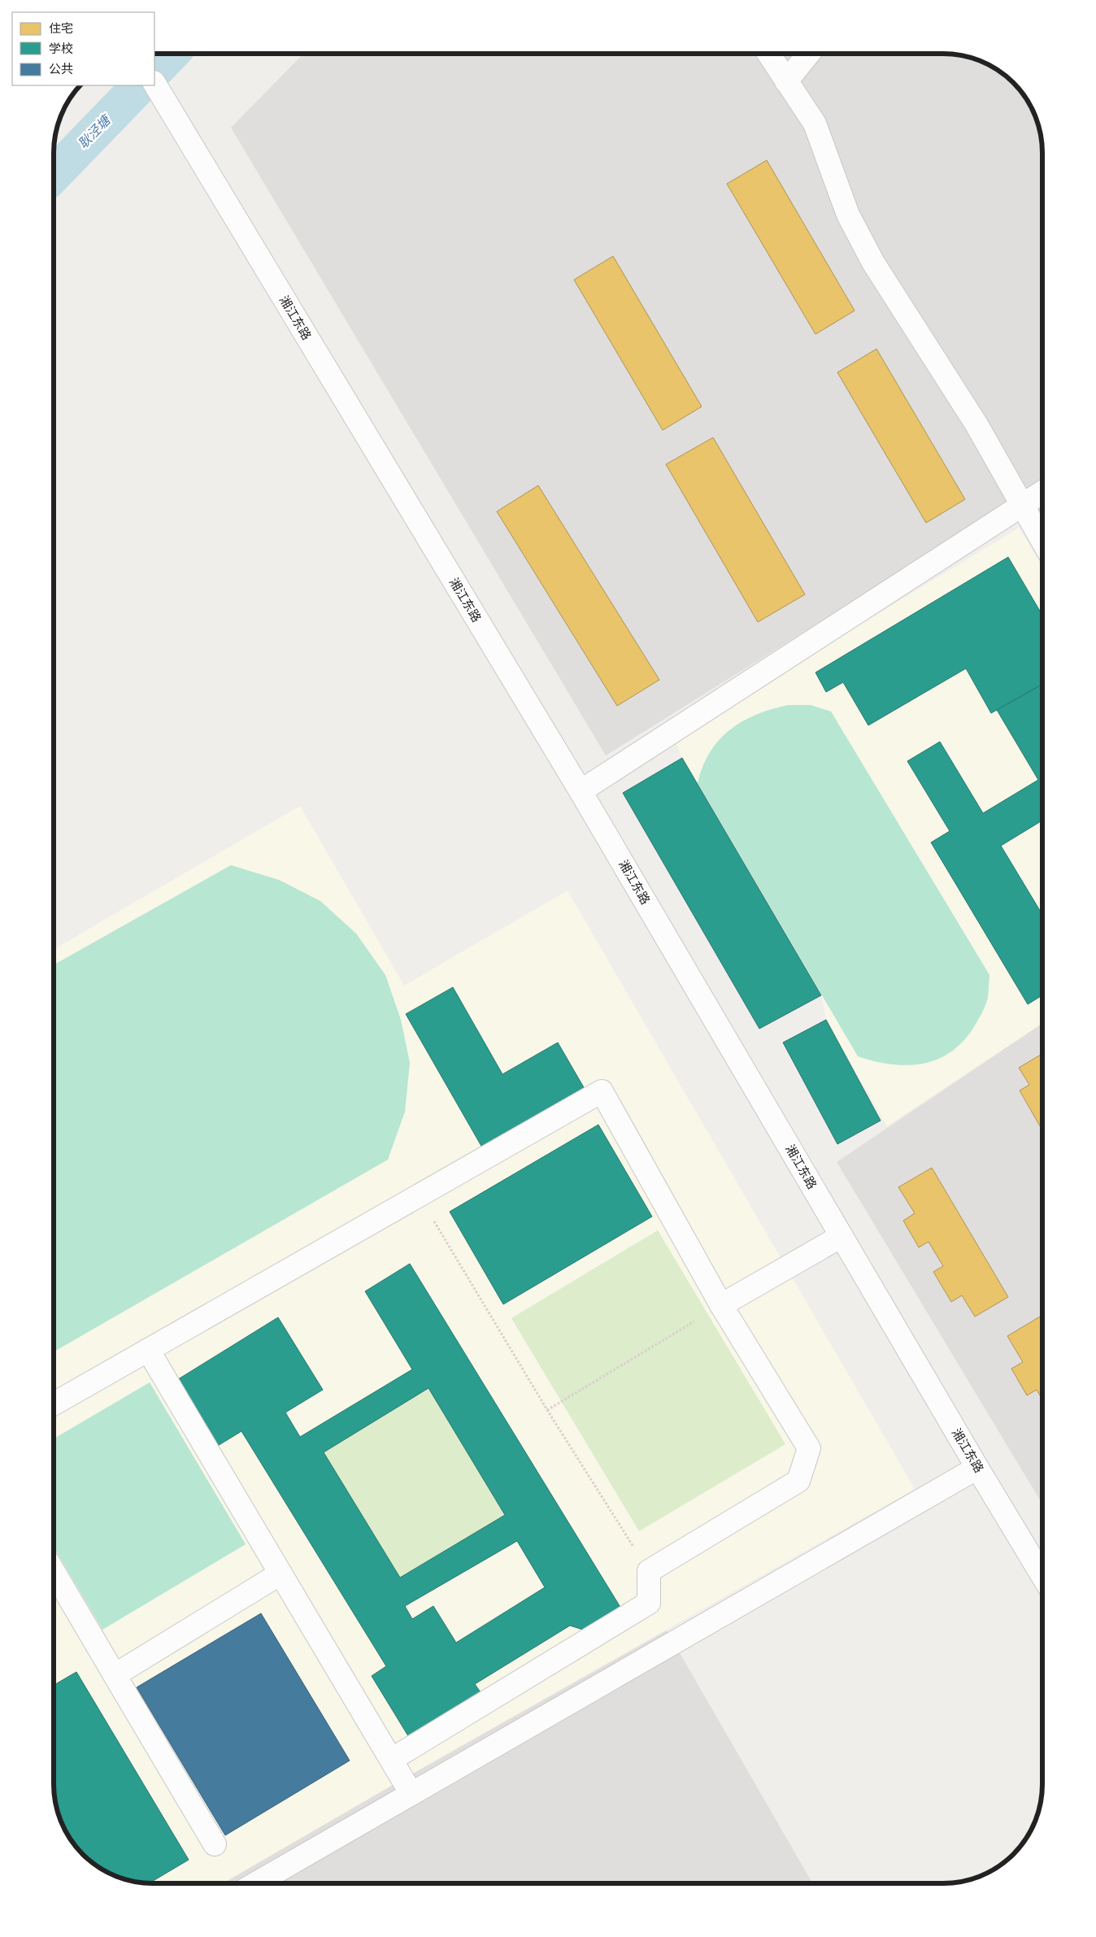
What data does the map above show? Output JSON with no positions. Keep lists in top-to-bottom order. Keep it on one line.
{"streets":{"street":["湘江东路"]},"water":["耿泾塘"],"legend":["住宅","学校","公共"]}
